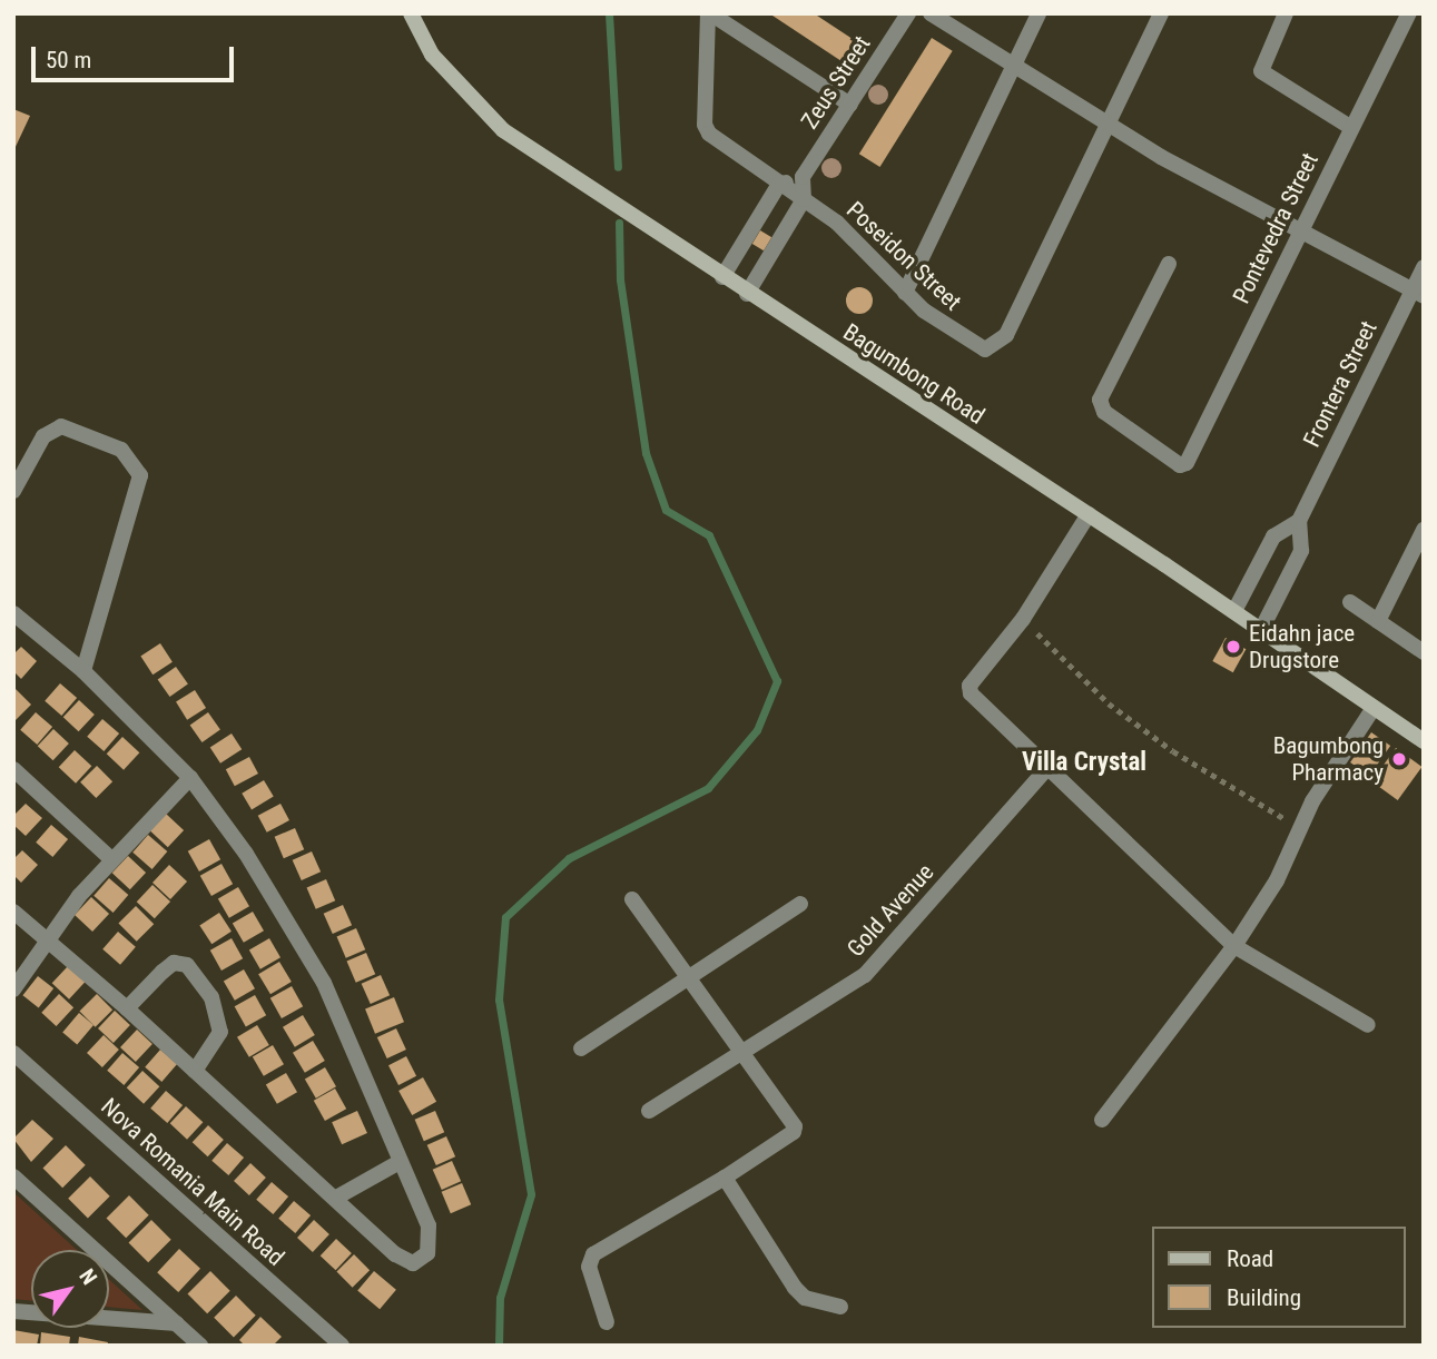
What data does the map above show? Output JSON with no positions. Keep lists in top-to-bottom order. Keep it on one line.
{"streets":{"main road":["Bagumbong Road"],"street":["Zeus Street","Pontevedra Street","Poseidon Street","Frontera Street","Gold Avenue","Nova Romania Main Road"]},"crossings":[["Bagumbong Road","Frontera Street"]],"districts":["Villa Crystal"],"places":["Eidahn jace Drugstore","Bagumbong Pharmacy"],"legend":["Road","Building"],"scale_bar":"50 m","north":"top right"}
